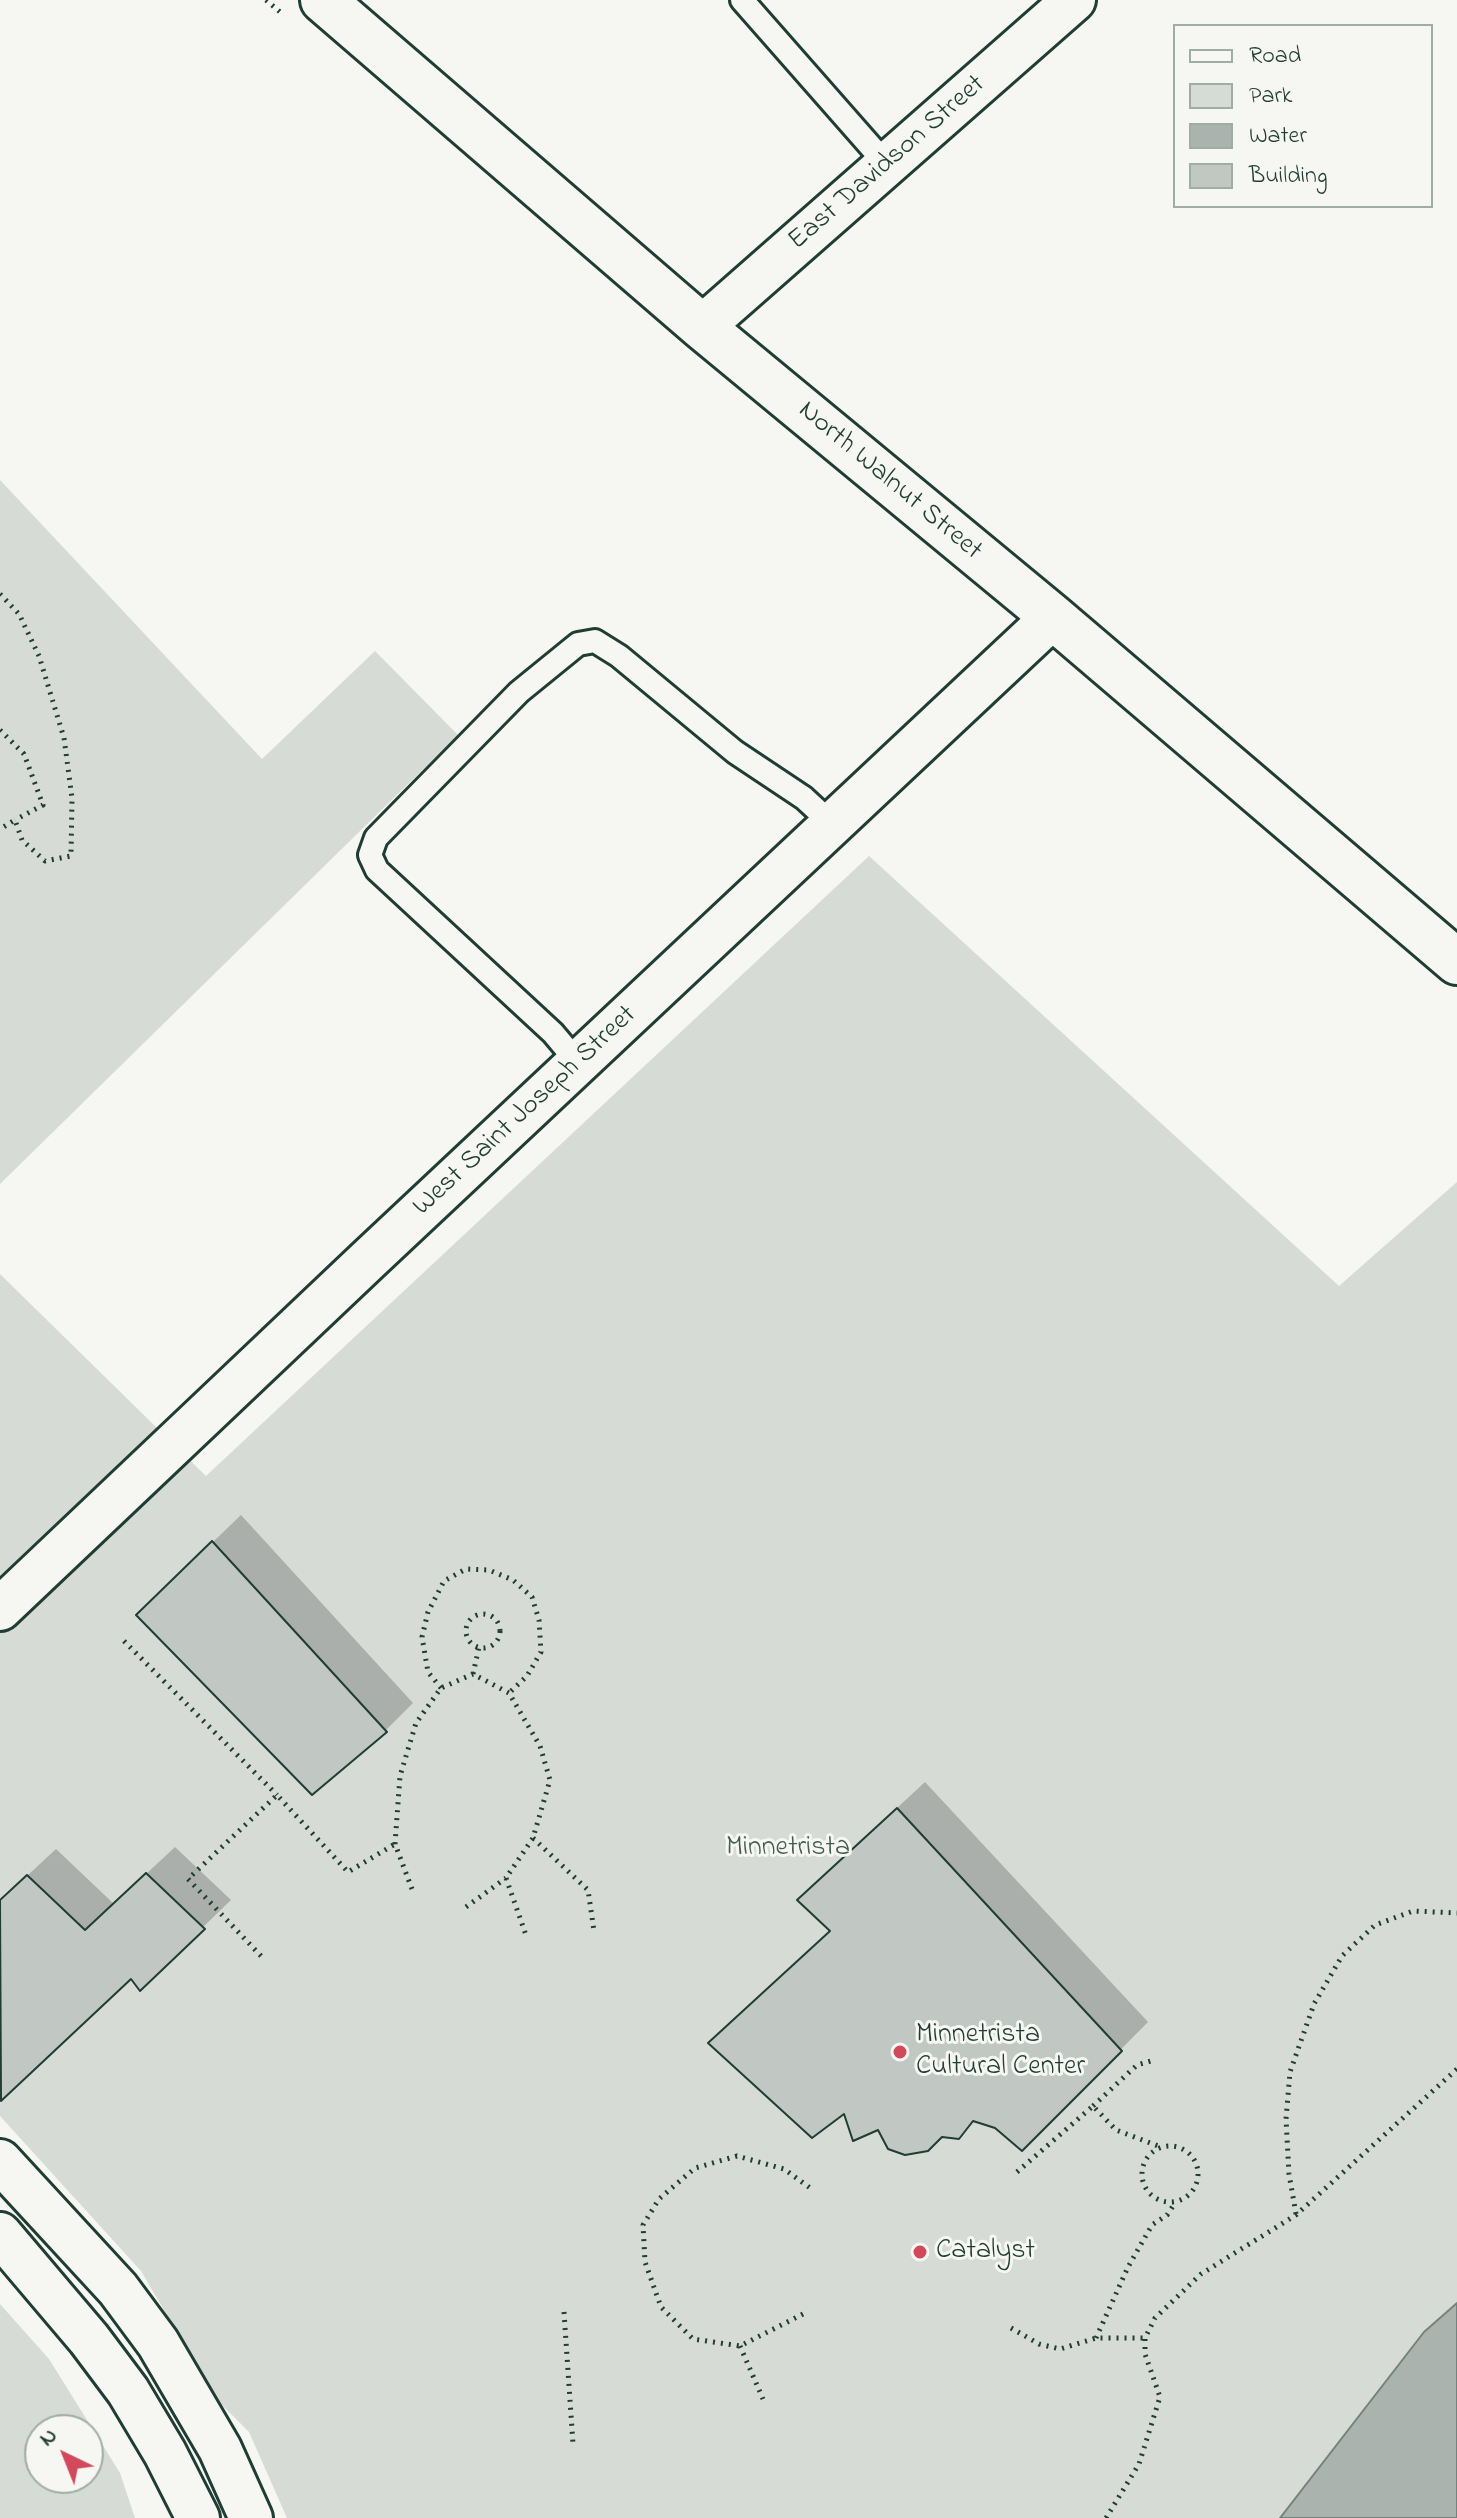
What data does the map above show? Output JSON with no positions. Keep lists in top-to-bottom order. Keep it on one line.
{"streets":{"main road":["North Walnut Street"],"street":["East Davidson Street","West Saint Joseph Street"]},"crossings":[["East Davidson Street","North Walnut Street"],["North Walnut Street","West Saint Joseph Street"]],"parks":["Minnetrista"],"places":["Minnetrista Cultural Center","Catalyst"],"legend":["Road","Park","Water","Building"],"north":"top left"}
